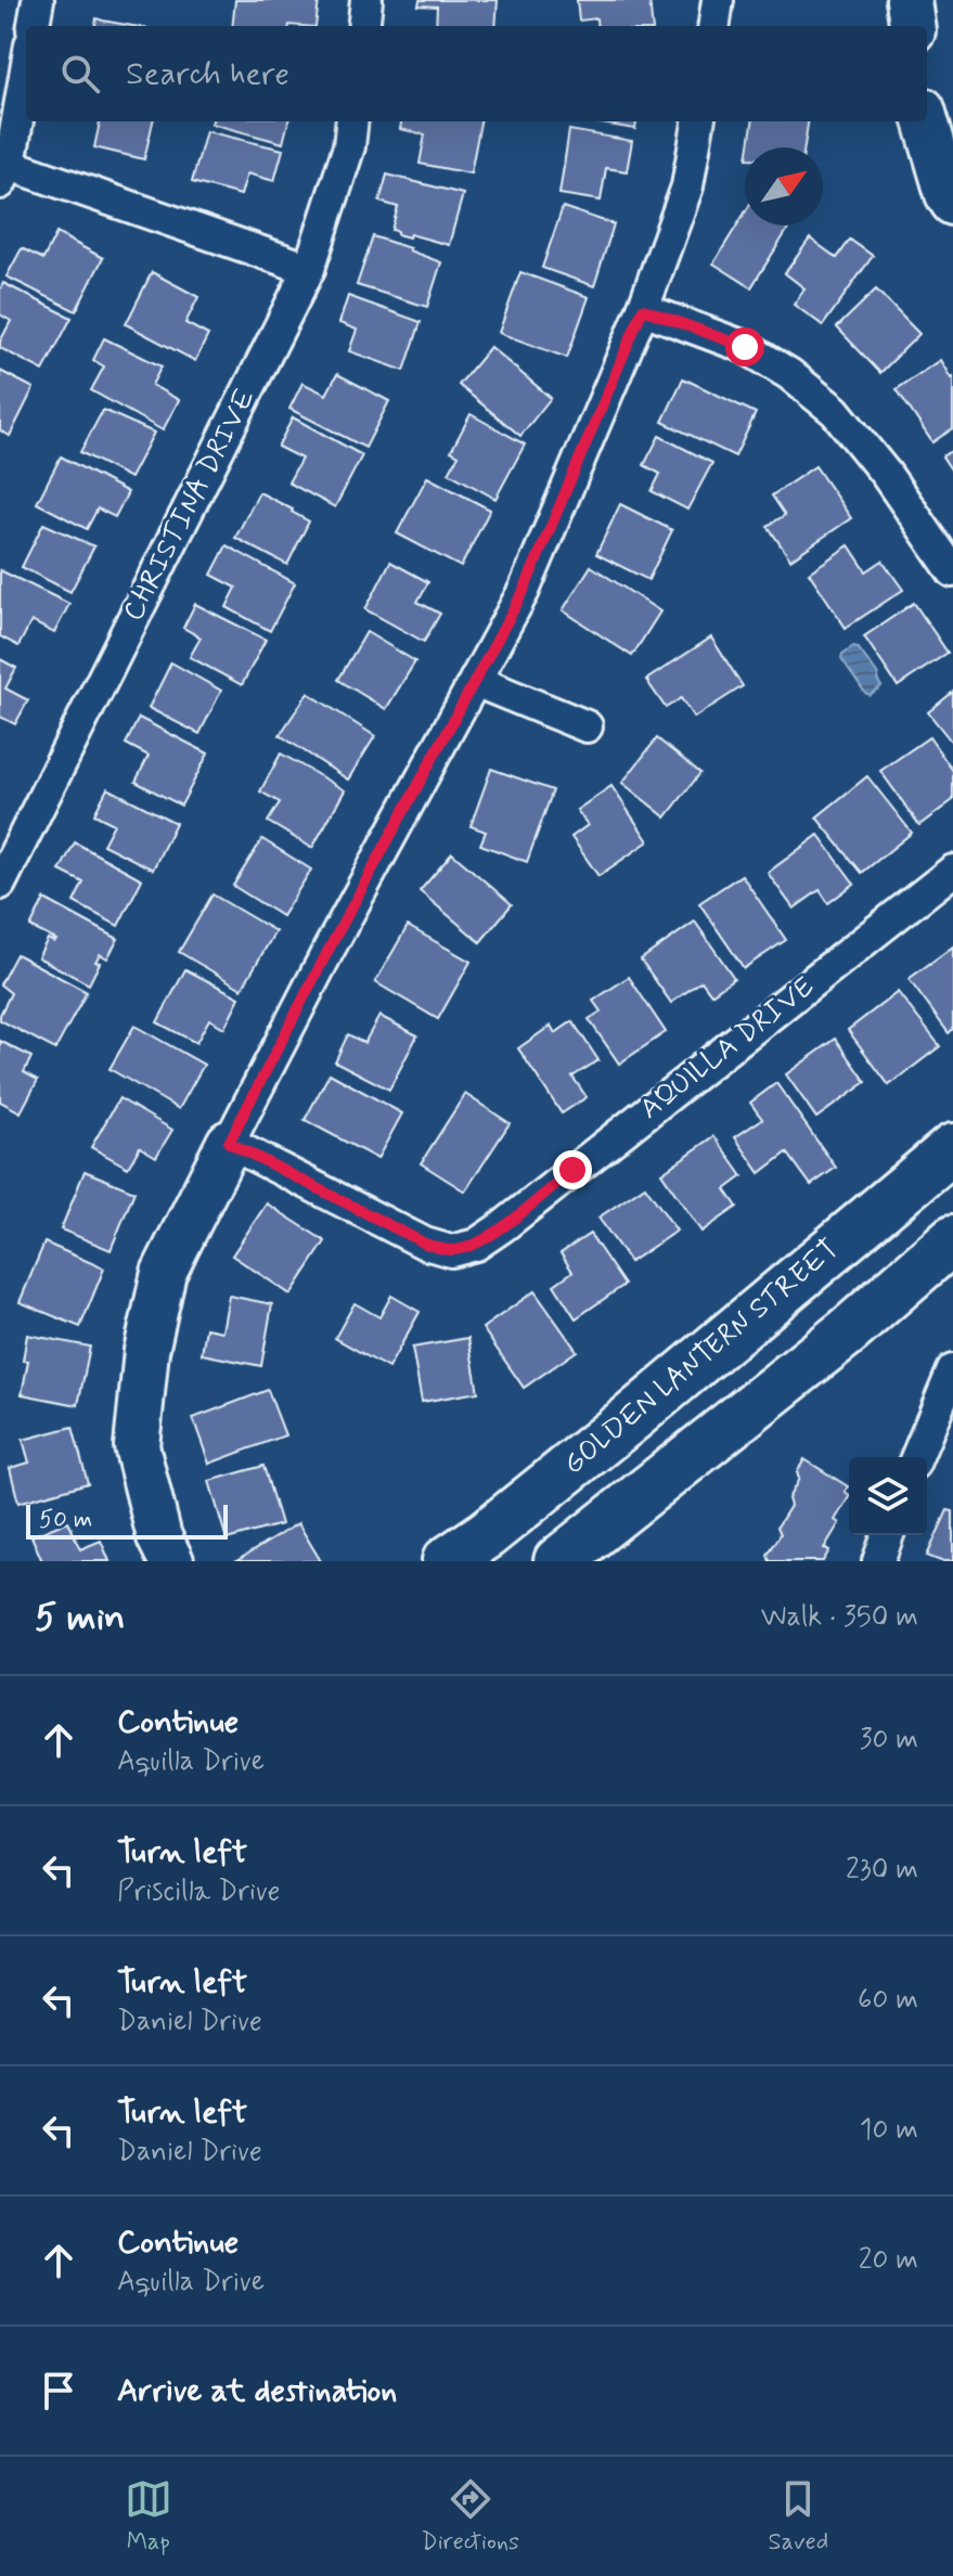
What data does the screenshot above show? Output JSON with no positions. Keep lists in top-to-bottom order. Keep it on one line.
{"streets":{"main road":["GOLDEN LANTERN STREET"],"street":["CHRISTINA DRIVE","AQUILLA DRIVE"]},"scale_bar":"50 m","north":"top right","page":{"search":"Search here","scale":"50 m","heading":["5 min","Walk · 350 m"],"list":[["Continue","Aquilla Drive","30 m"],["Turn left","Priscilla Drive","230 m"],["Turn left","Daniel Drive","60 m"],["Turn left","Daniel Drive","10 m"],["Continue","Aquilla Drive","20 m"],"Arrive at destination"],"nav":["Map","Directions","Saved"]}}
